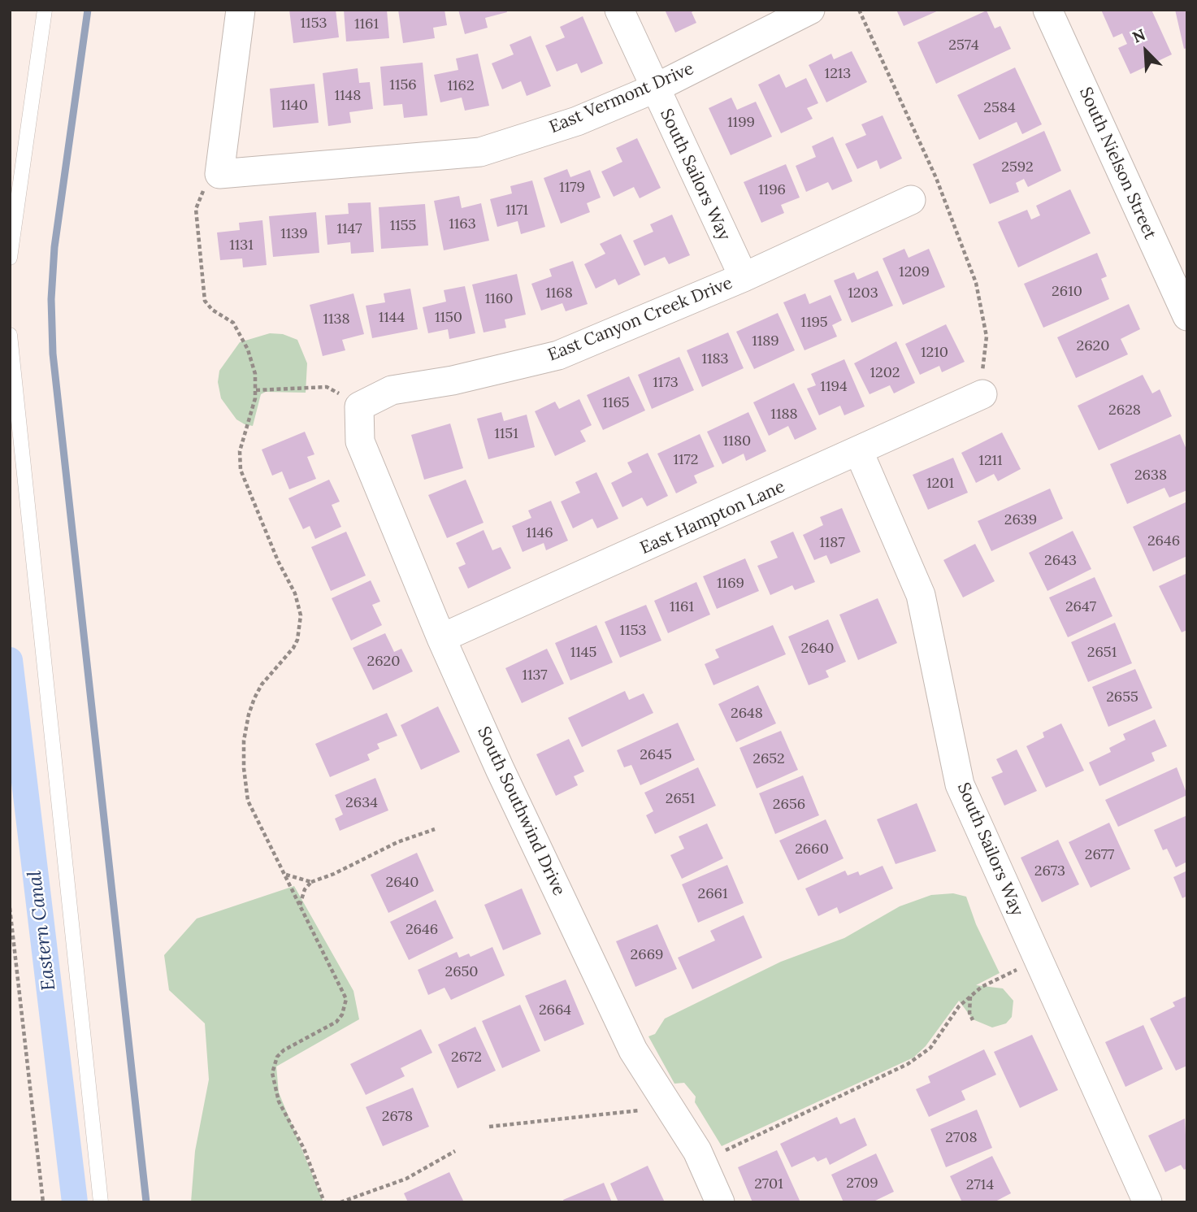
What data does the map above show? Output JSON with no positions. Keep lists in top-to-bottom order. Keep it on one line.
{"streets":{"street":["East Vermont Drive","South Nielson Street","South Sailors Way","East Canyon Creek Drive","East Hampton Lane","South Southwind Drive"]},"crossings":[["East Vermont Drive","South Sailors Way"],["South Sailors Way","East Canyon Creek Drive"],["South Sailors Way","East Hampton Lane"],["East Canyon Creek Drive","South Southwind Drive"],["East Hampton Lane","South Southwind Drive"]],"water":["Eastern Canal"],"house_numbers":["1153","1161","2574","1213","1156","1162","1148","1140","2584","1199","2592","1179","1196","1171","1163","1155","1147","1139","1131","1209","2610","1168","1203","1160","1144","1150","1138","1195","1189","2620","1210","1183","1202","1173","1194","1165","2628","1188","1151","1180","1172","1211","2638","1201","2639","1146","2646","1187","2643","1169","1161","2647","1153","2640","1145","2651","2620","1137","2655","2648","2645","2652","2651","2634","2656","2660","2677","2673","2640","2661","2646","2669","2650","2664","2672","2678","2708","2709","2701","2714"],"north":"top left"}
